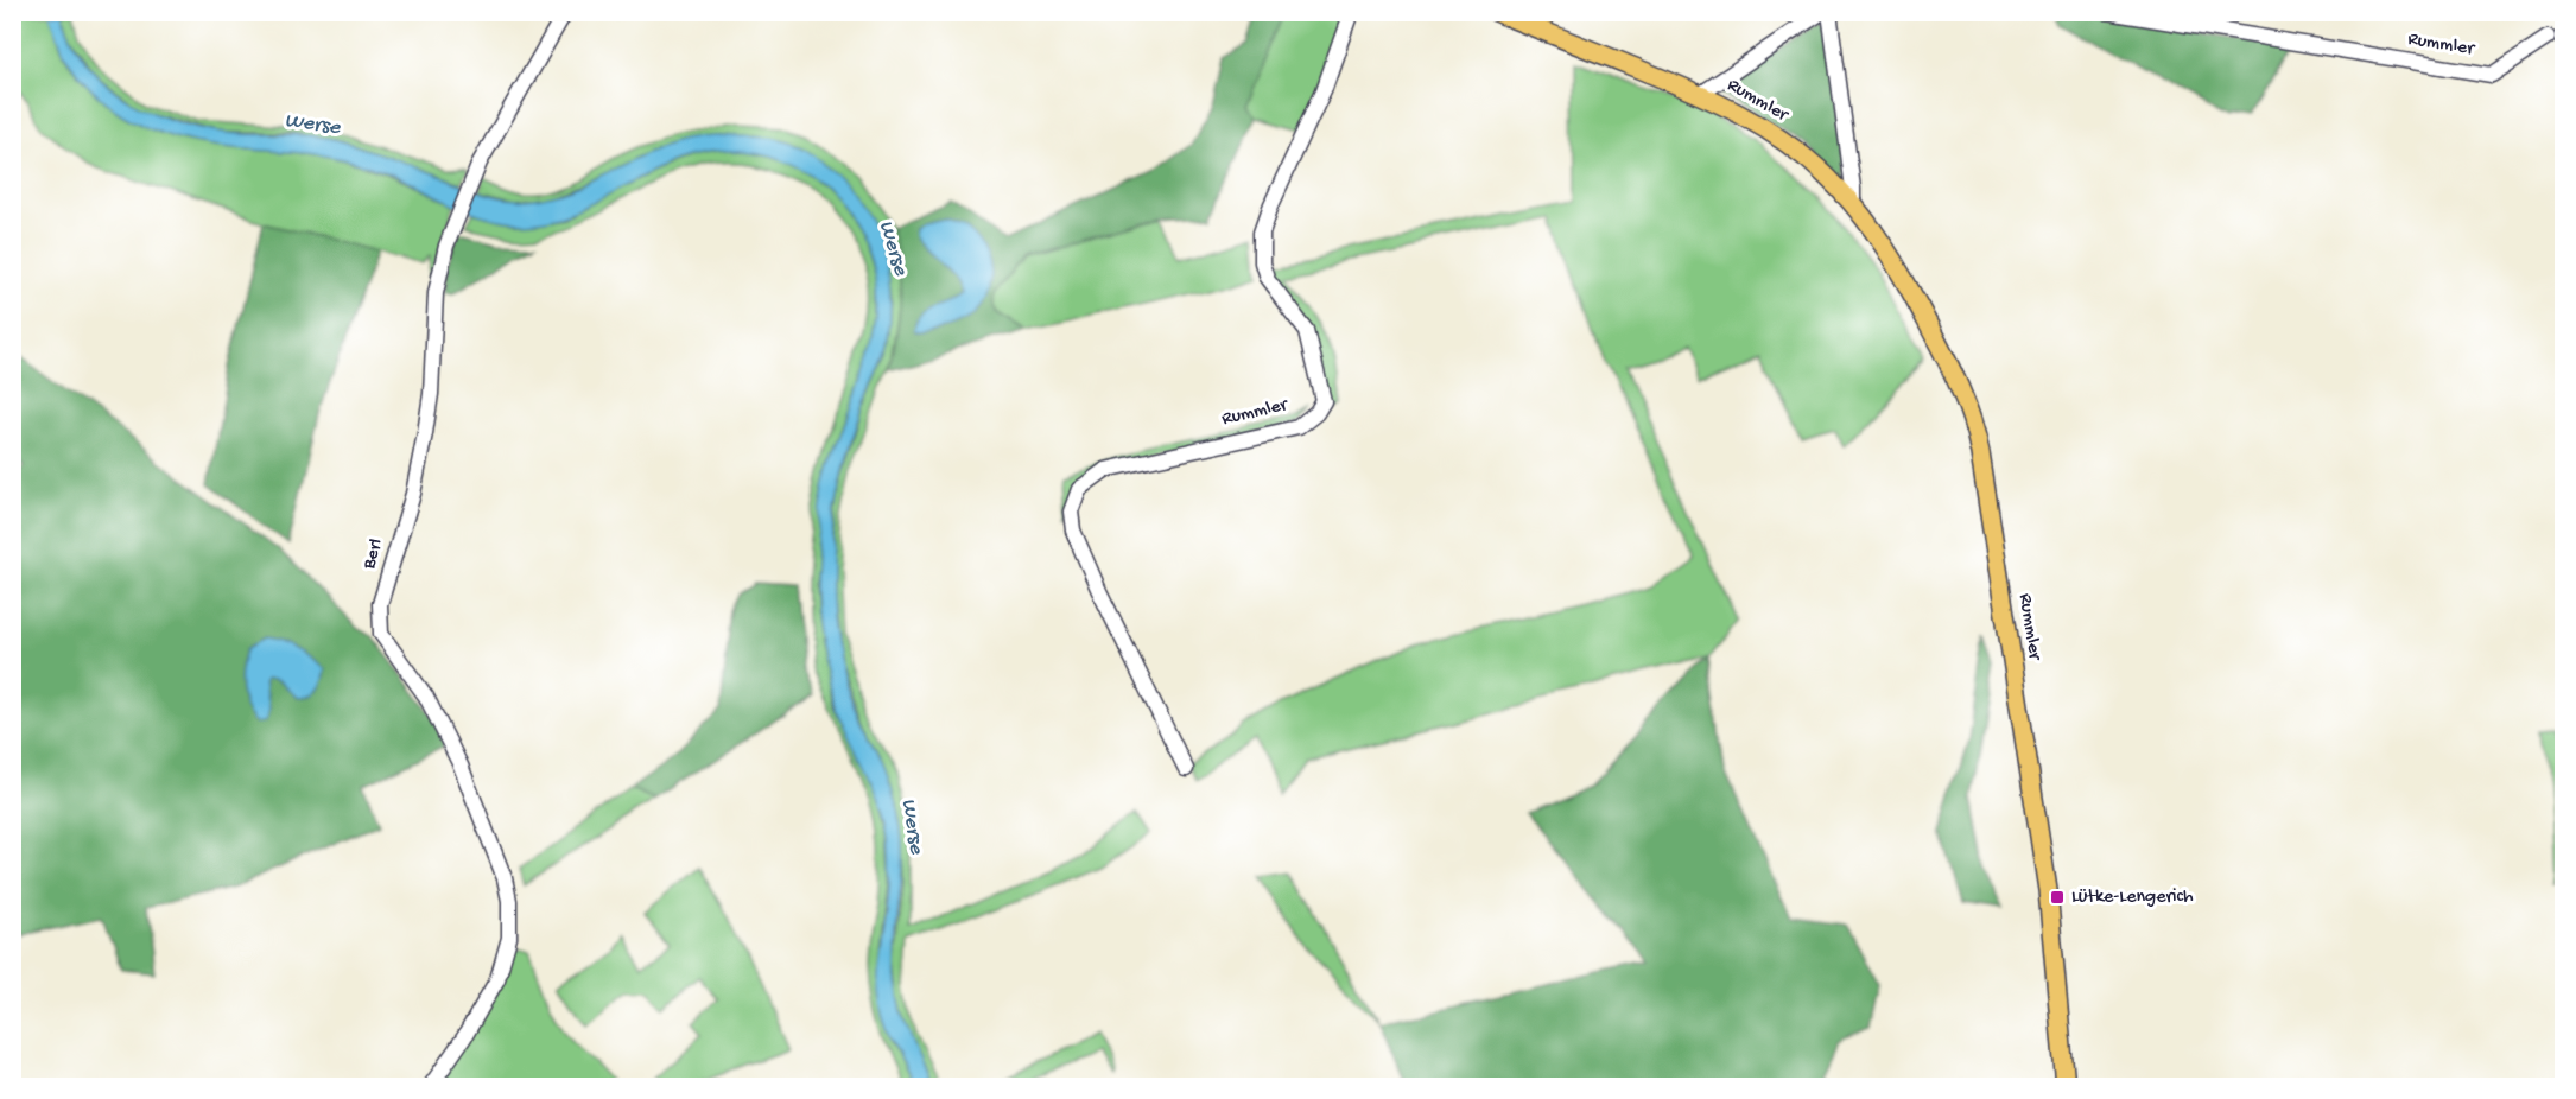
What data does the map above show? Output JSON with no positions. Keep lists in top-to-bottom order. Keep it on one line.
{"streets":{"main road":["Rummler"],"street":["Berl"]},"water":["Werse"],"places":{"transit":["Lütke-Lengerich"]}}
